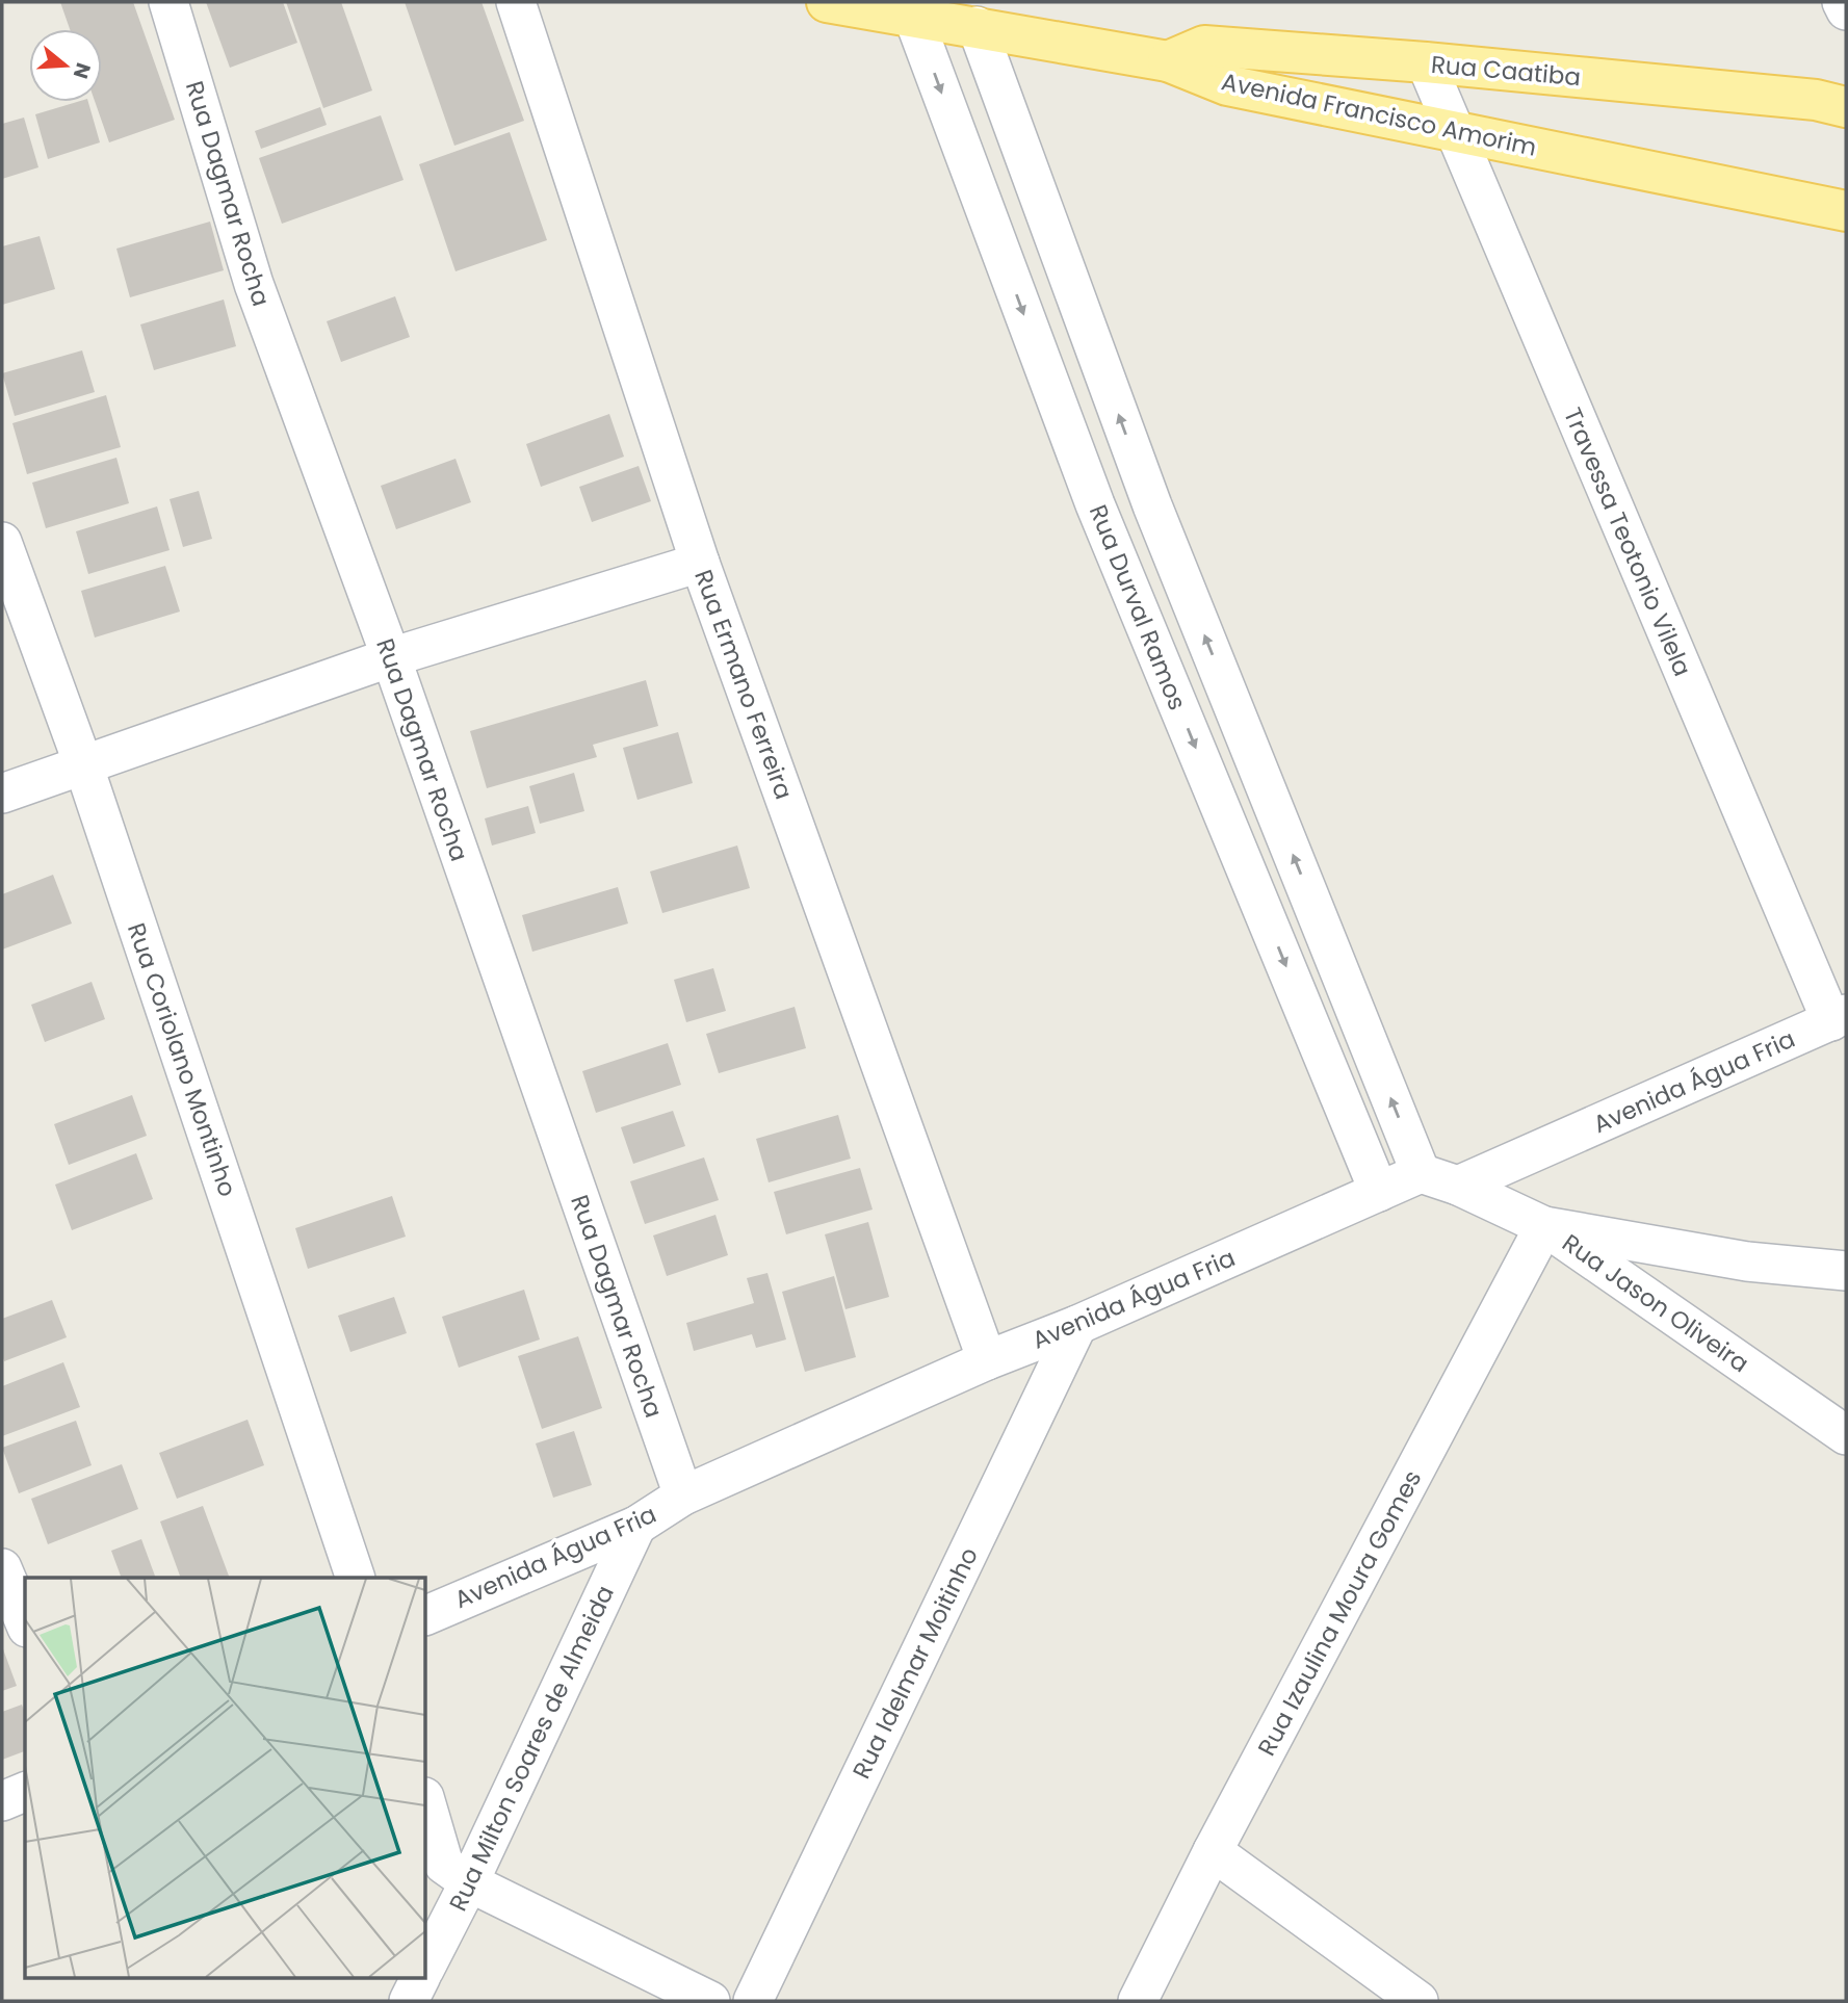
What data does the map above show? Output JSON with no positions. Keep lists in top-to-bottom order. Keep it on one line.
{"streets":{"main road":["Rua Caatiba","Avenida Francisco Amorim"],"street":["Rua Dagmar Rocha","Travessa Teotonio Vilela","Rua Durval Ramos","Rua Ermano Ferreira","Rua Coriolano Montinho","Avenida Água Fria","Rua Jason Oliveira","Rua Izaulina Moura Gomes","Rua Idelmar Moitinho","Rua Milton Soares de Almeida"]},"crossings":[["Rua Caatiba","Avenida Francisco Amorim"],["Rua Caatiba","Travessa Teotonio Vilela"],["Avenida Francisco Amorim","Travessa Teotonio Vilela"],["Avenida Francisco Amorim","Rua Durval Ramos"],["Rua Dagmar Rocha","Avenida Água Fria"],["Travessa Teotonio Vilela","Avenida Água Fria"],["Rua Durval Ramos","Avenida Água Fria"],["Rua Ermano Ferreira","Avenida Água Fria"],["Avenida Água Fria","Rua Jason Oliveira"],["Avenida Água Fria","Rua Idelmar Moitinho"],["Avenida Água Fria","Rua Milton Soares de Almeida"],["Rua Jason Oliveira","Rua Izaulina Moura Gomes"]],"north":"right"}
